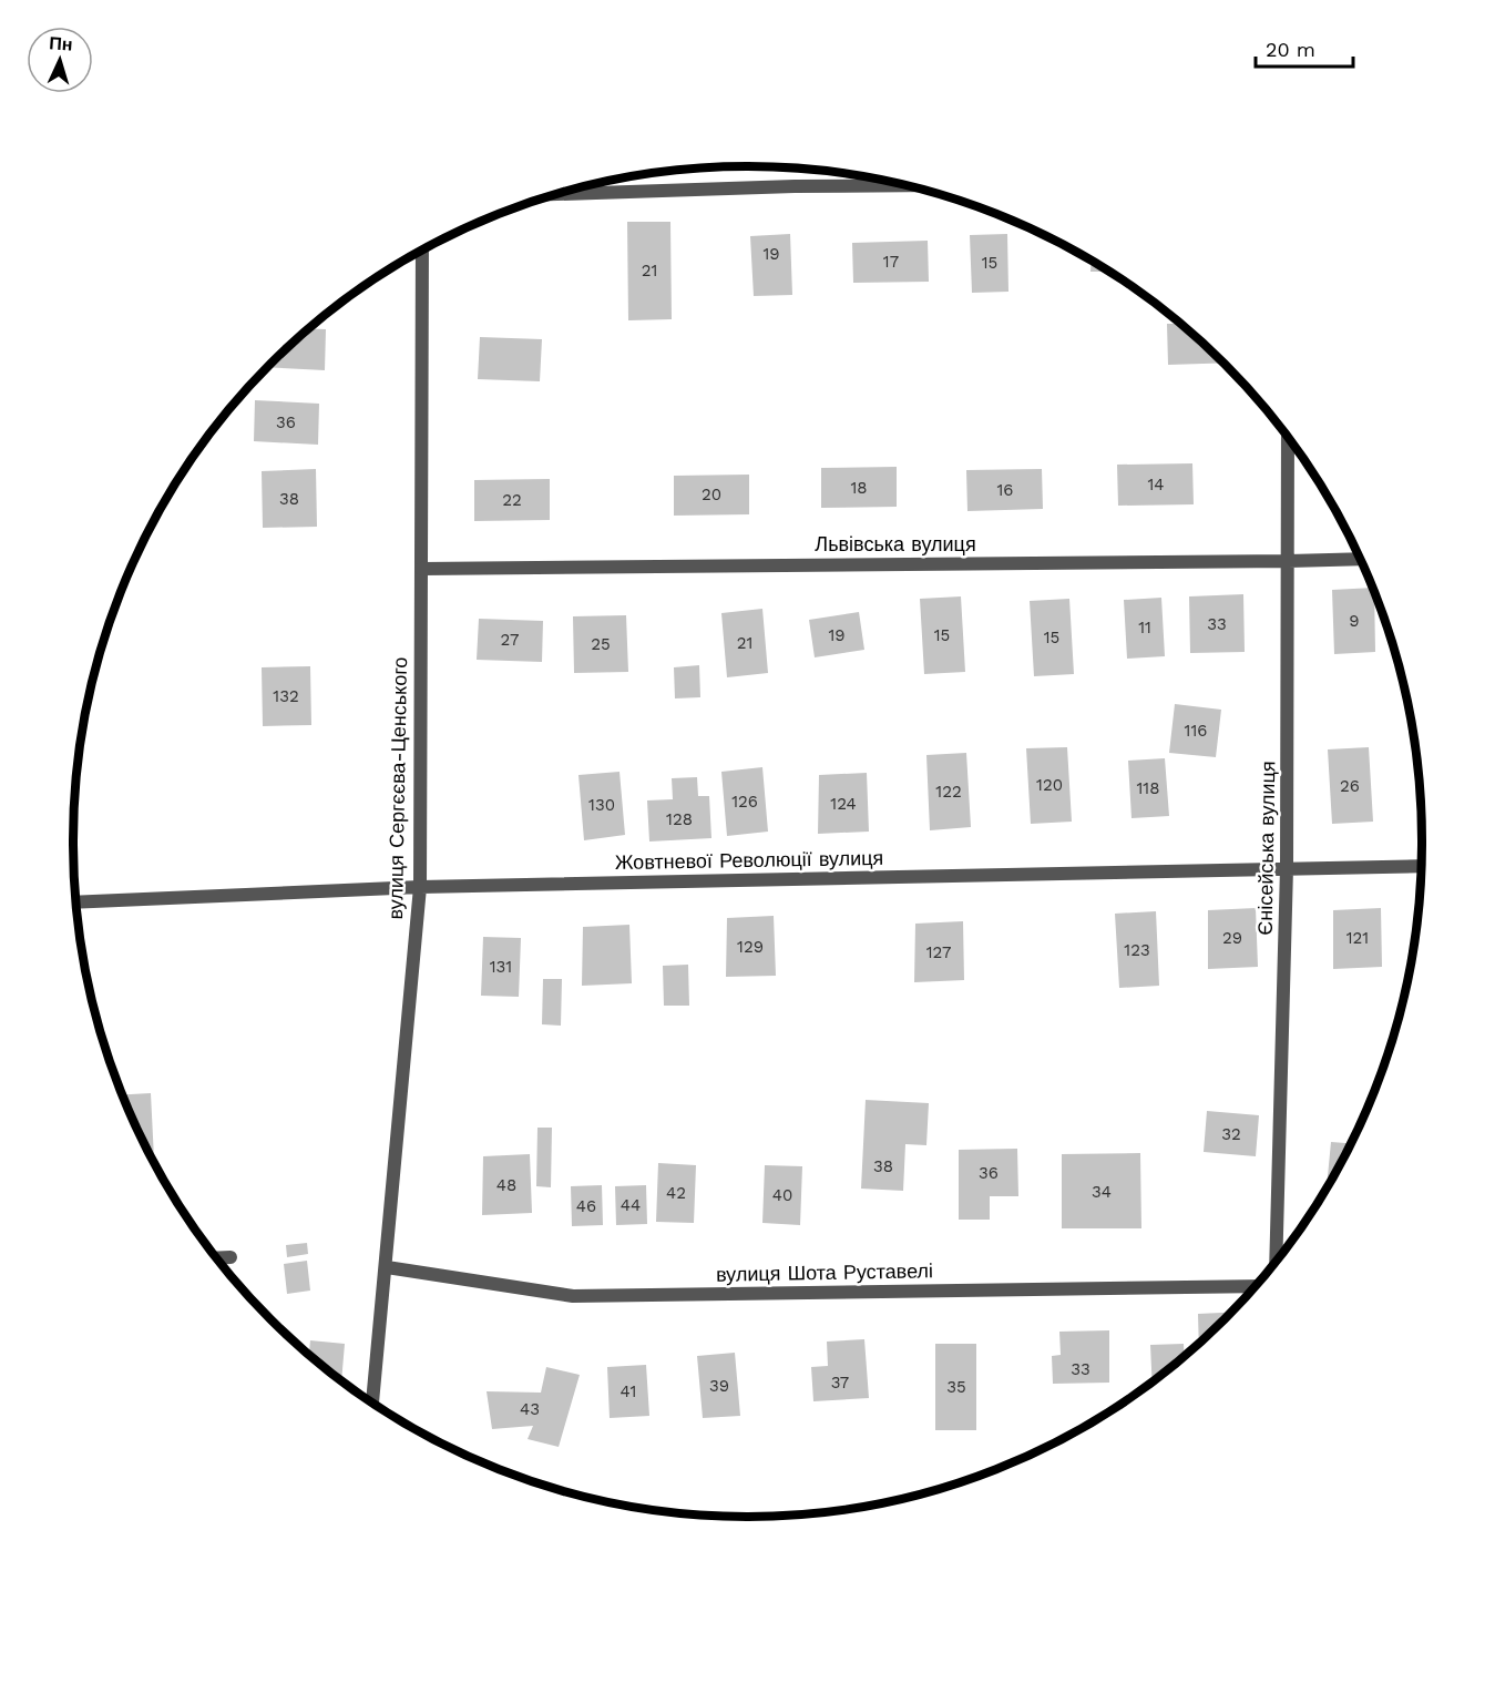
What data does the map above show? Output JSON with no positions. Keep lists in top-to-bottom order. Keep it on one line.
{"streets":{"street":["Львівська вулиця","вулиця Сергєєва-Ценського","Єнісейська вулиця","Жовтневої Революції вулиця","вулиця Шота Руставелі"]},"crossings":[["Львівська вулиця","вулиця Сергєєва-Ценського"],["Львівська вулиця","Єнісейська вулиця"],["вулиця Сергєєва-Ценського","Жовтневої Революції вулиця"],["вулиця Сергєєва-Ценського","вулиця Шота Руставелі"],["Єнісейська вулиця","Жовтневої Революції вулиця"]],"house_numbers":["19","17","15","21","36","14","18","16","20","38","22","9","33","11","19","15","15","27","21","25","132","116","120","26","118","122","126","124","130","128","29","121","129","123","127","131","32","38","36","48","34","42","40","44","46","33","37","39","35","41","43"],"scale_bar":"20 m","north":"top"}
